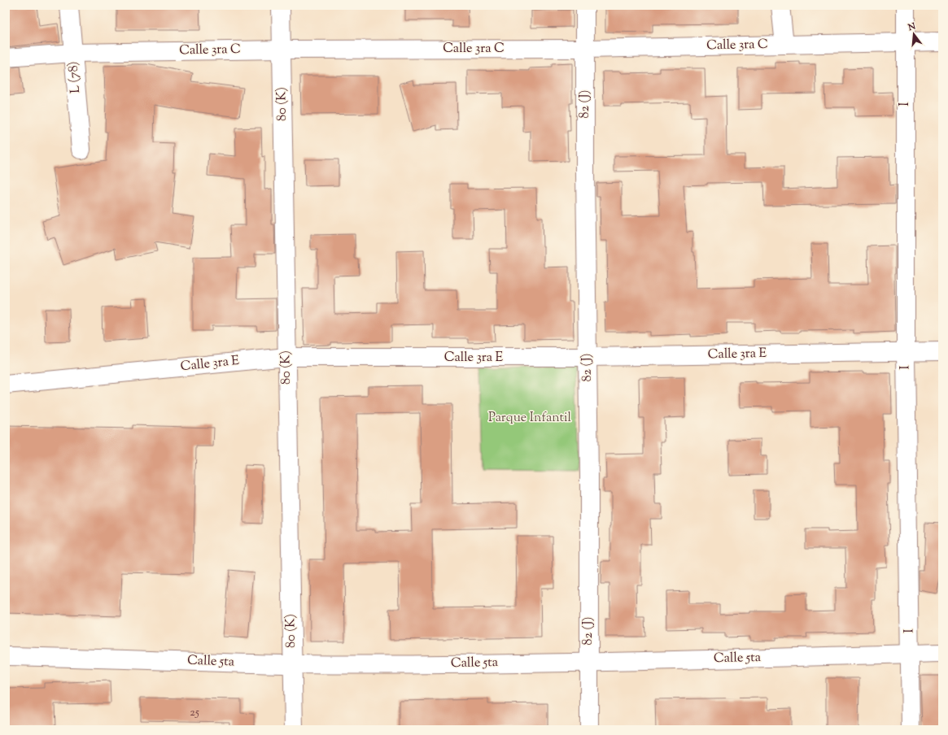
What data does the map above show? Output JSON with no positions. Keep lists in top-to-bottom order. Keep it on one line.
{"streets":{"street":["Calle 3ra C","L (78)","80 (K)","82 (J)","I","Calle 3ra E","Calle 5ta"]},"crossings":[["Calle 3ra C","L (78)"],["Calle 3ra C","80 (K)"],["Calle 3ra C","82 (J)"],["Calle 3ra C","I"],["80 (K)","Calle 3ra E"],["80 (K)","Calle 5ta"],["82 (J)","Calle 3ra E"],["82 (J)","Calle 5ta"],["I","Calle 3ra E"],["I","Calle 5ta"]],"parks":["Parque Infantil"],"house_numbers":["25"],"north":"top"}
